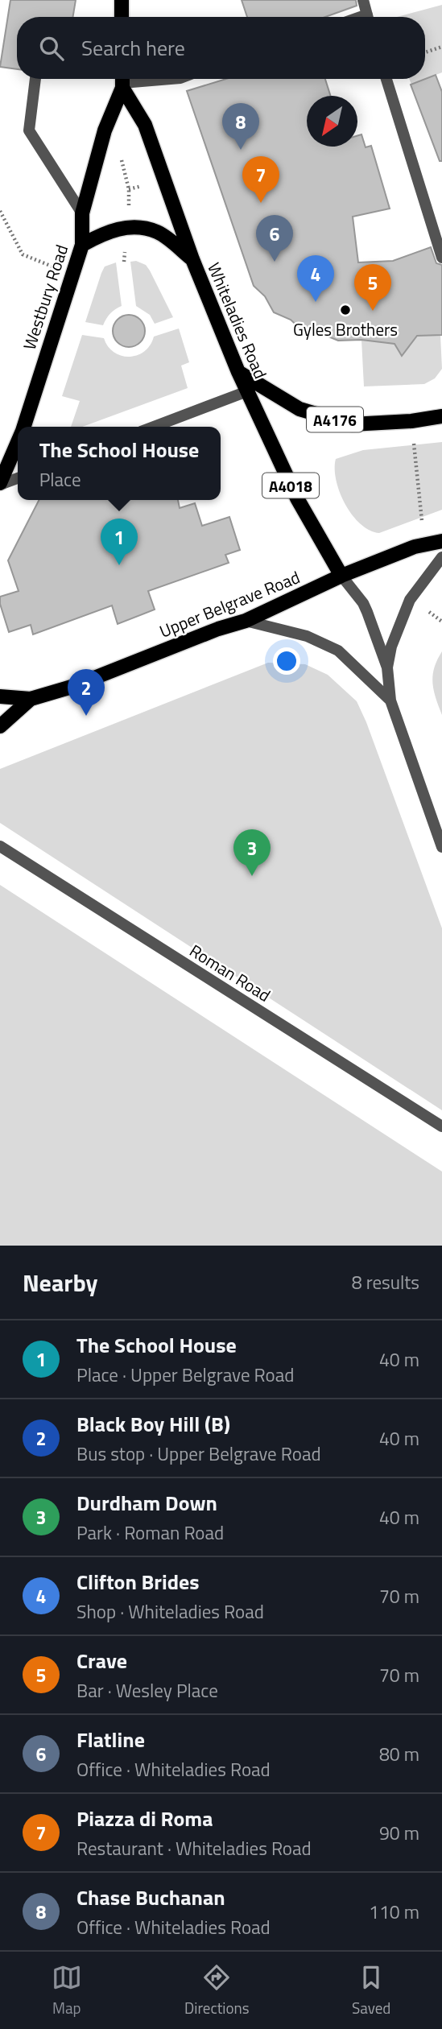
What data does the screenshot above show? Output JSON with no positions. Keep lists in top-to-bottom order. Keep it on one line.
{"streets":{"main road":["Westbury Road","Whiteladies Road","A4176","A4018","Upper Belgrave Road"],"street":["Roman Road"]},"crossings":[["Westbury Road","Whiteladies Road"],["Whiteladies Road","A4176"],["Whiteladies Road","Upper Belgrave Road"]],"places":["Gyles Brothers"],"north":"bottom left","page":{"search":"Search here","pins":["8","7","6","4","5","1","2","3"],"popup":["The School House","Place"],"heading":["Nearby","8 results"],"list":[{"mark":"1","name":"The School House","note":"Place · Upper Belgrave Road","value":"40 m"},{"mark":"2","name":"Black Boy Hill (B)","note":"Bus stop · Upper Belgrave Road","value":"40 m"},{"mark":"3","name":"Durdham Down","note":"Park · Roman Road","value":"40 m"},{"mark":"4","name":"Clifton Brides","note":"Shop · Whiteladies Road","value":"70 m"},{"mark":"5","name":"Crave","note":"Bar · Wesley Place","value":"70 m"},{"mark":"6","name":"Flatline","note":"Office · Whiteladies Road","value":"80 m"},{"mark":"7","name":"Piazza di Roma","note":"Restaurant · Whiteladies Road","value":"90 m"},{"mark":"8","name":"Chase Buchanan","note":"Office · Whiteladies Road","value":"110 m"}],"nav":["Map","Directions","Saved"]}}
